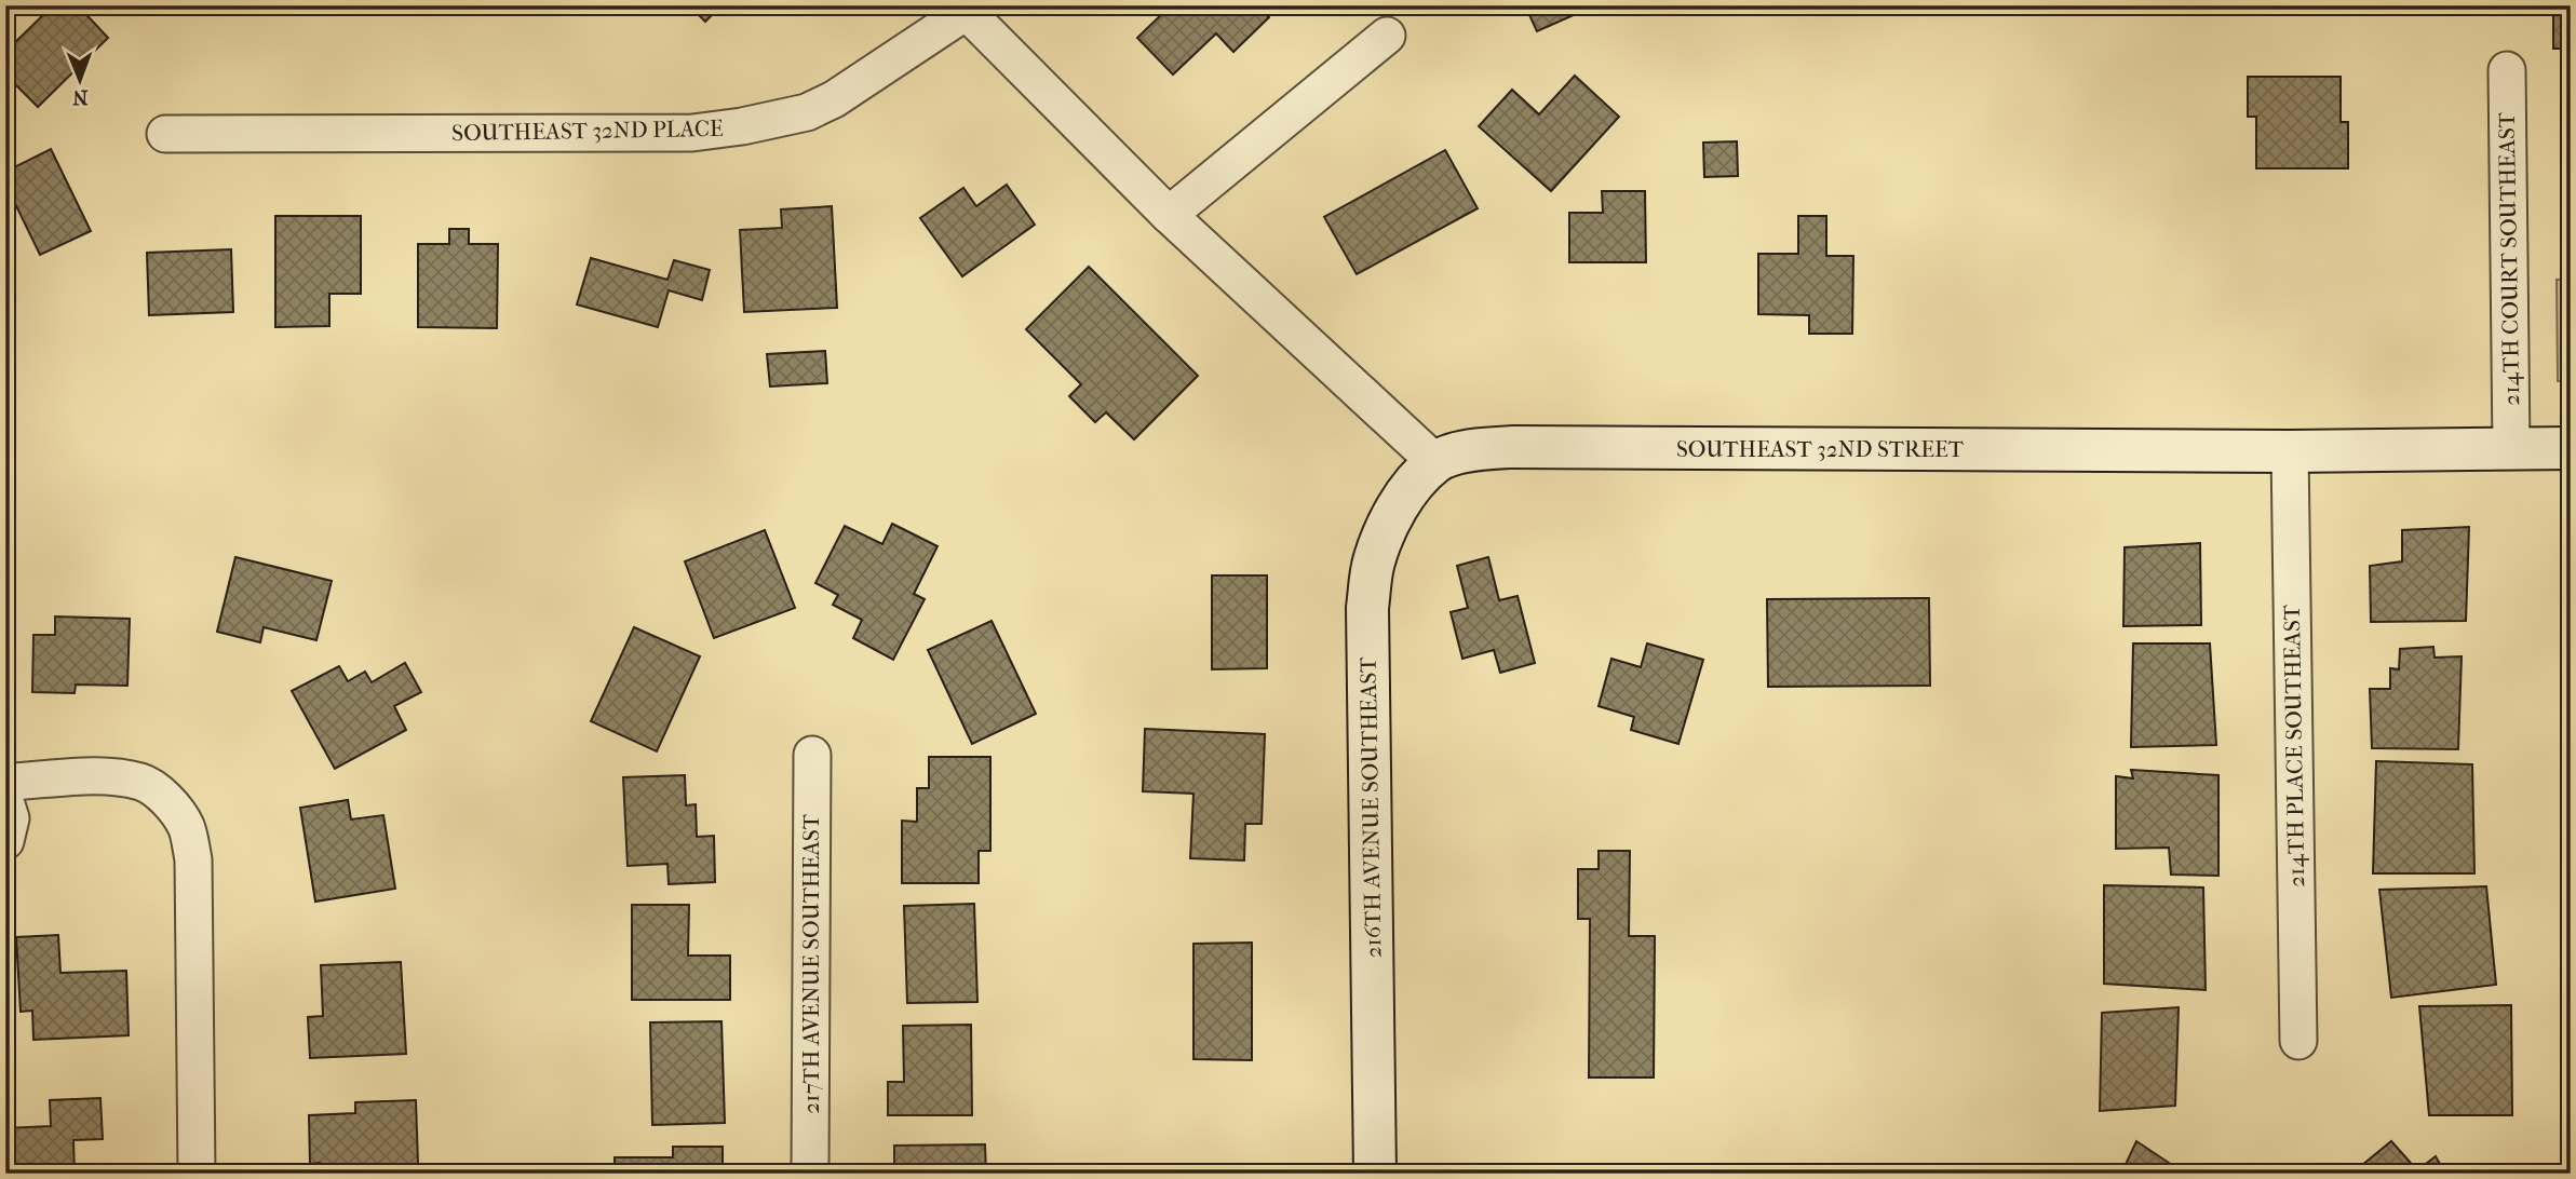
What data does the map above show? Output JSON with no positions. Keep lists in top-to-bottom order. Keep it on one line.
{"streets":{"street":["SOUTHEAST 32ND PLACE","214TH COURT SOUTHEAST","SOUTHEAST 32ND STREET","214TH PLACE SOUTHEAST","216TH AVENUE SOUTHEAST","217TH AVENUE SOUTHEAST"]},"crossings":[["214TH COURT SOUTHEAST","SOUTHEAST 32ND STREET"],["SOUTHEAST 32ND STREET","214TH PLACE SOUTHEAST"],["SOUTHEAST 32ND STREET","216TH AVENUE SOUTHEAST"]],"north":"bottom"}
